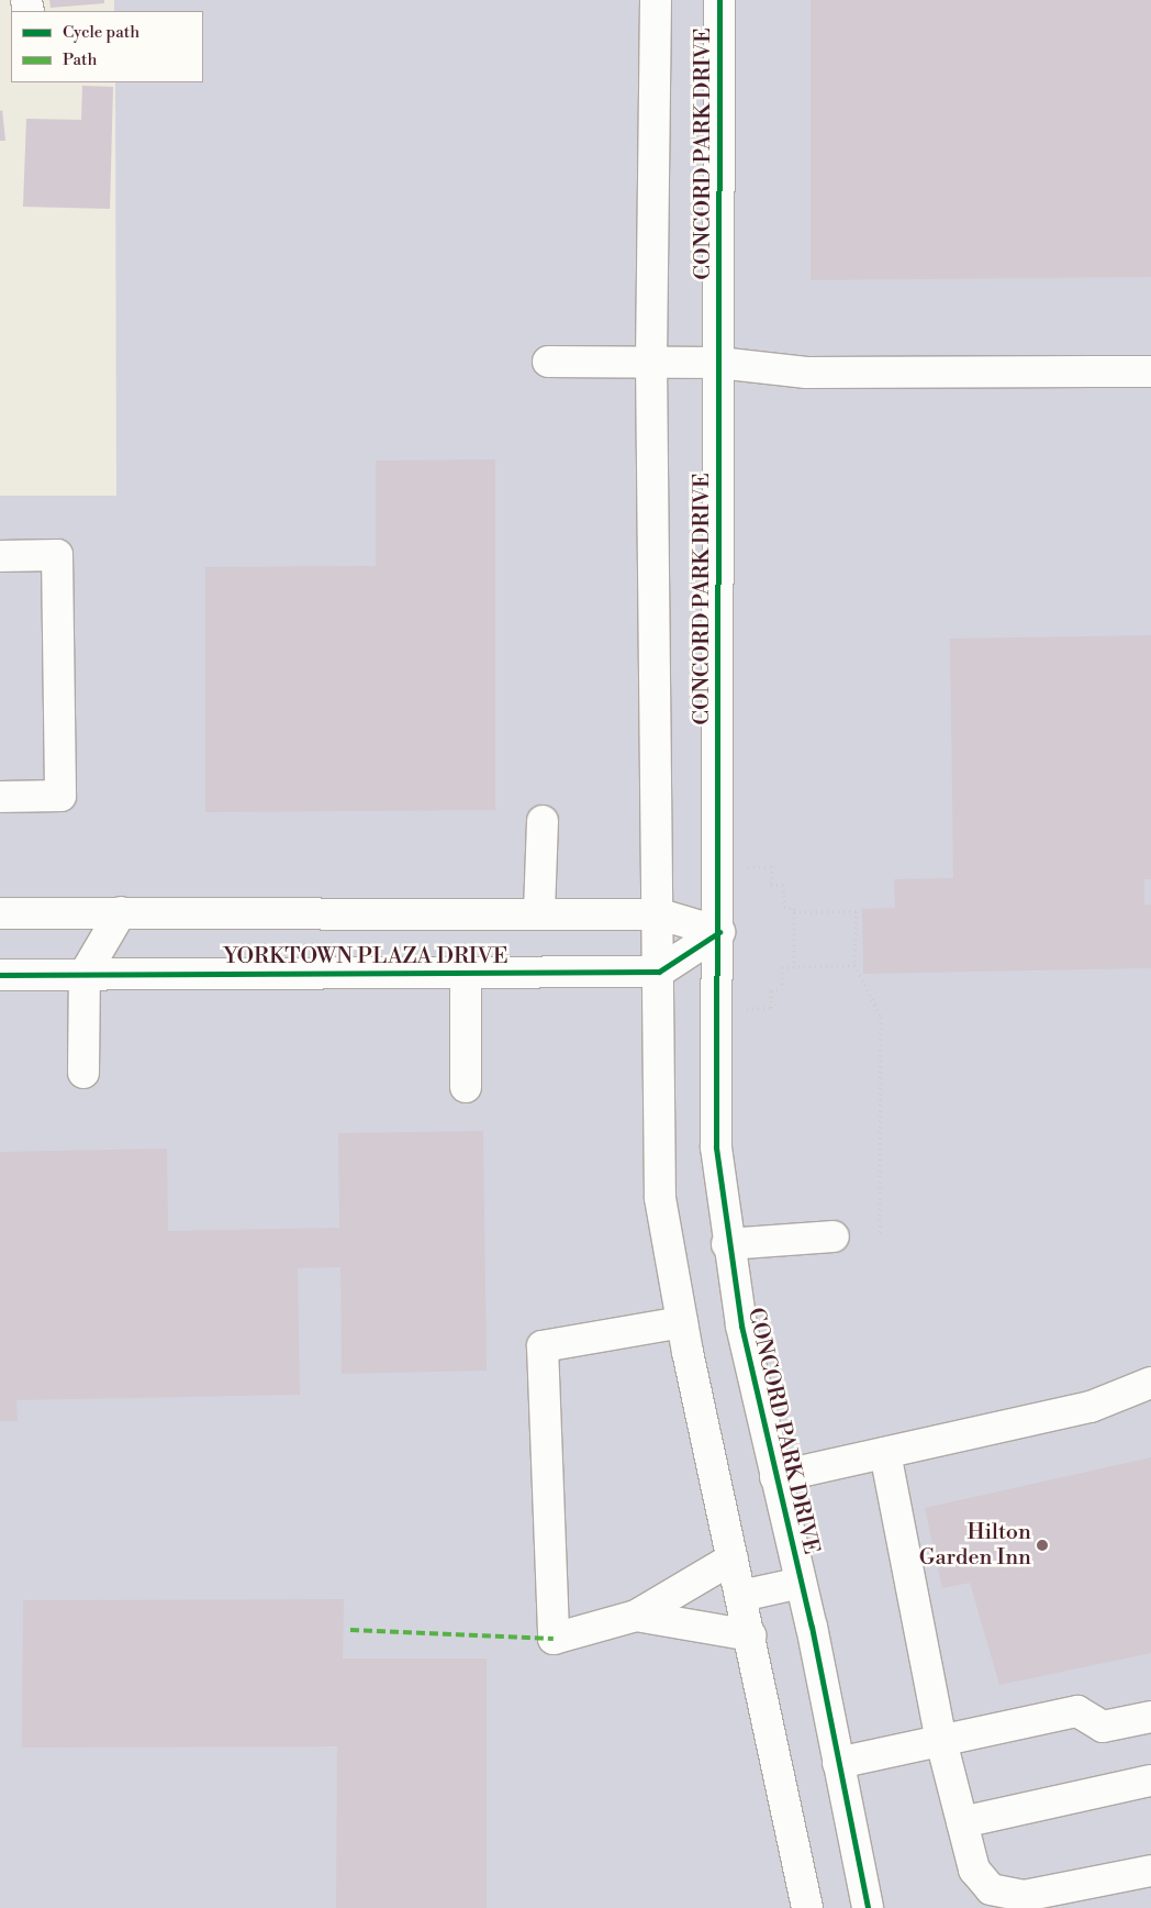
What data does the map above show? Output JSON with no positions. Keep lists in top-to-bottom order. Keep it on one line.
{"streets":{"street":["CONCORD PARK DRIVE","YORKTOWN PLAZA DRIVE"]},"crossings":[["CONCORD PARK DRIVE","YORKTOWN PLAZA DRIVE"]],"places":["Hilton Garden Inn"],"legend":["Cycle path","Path"]}
